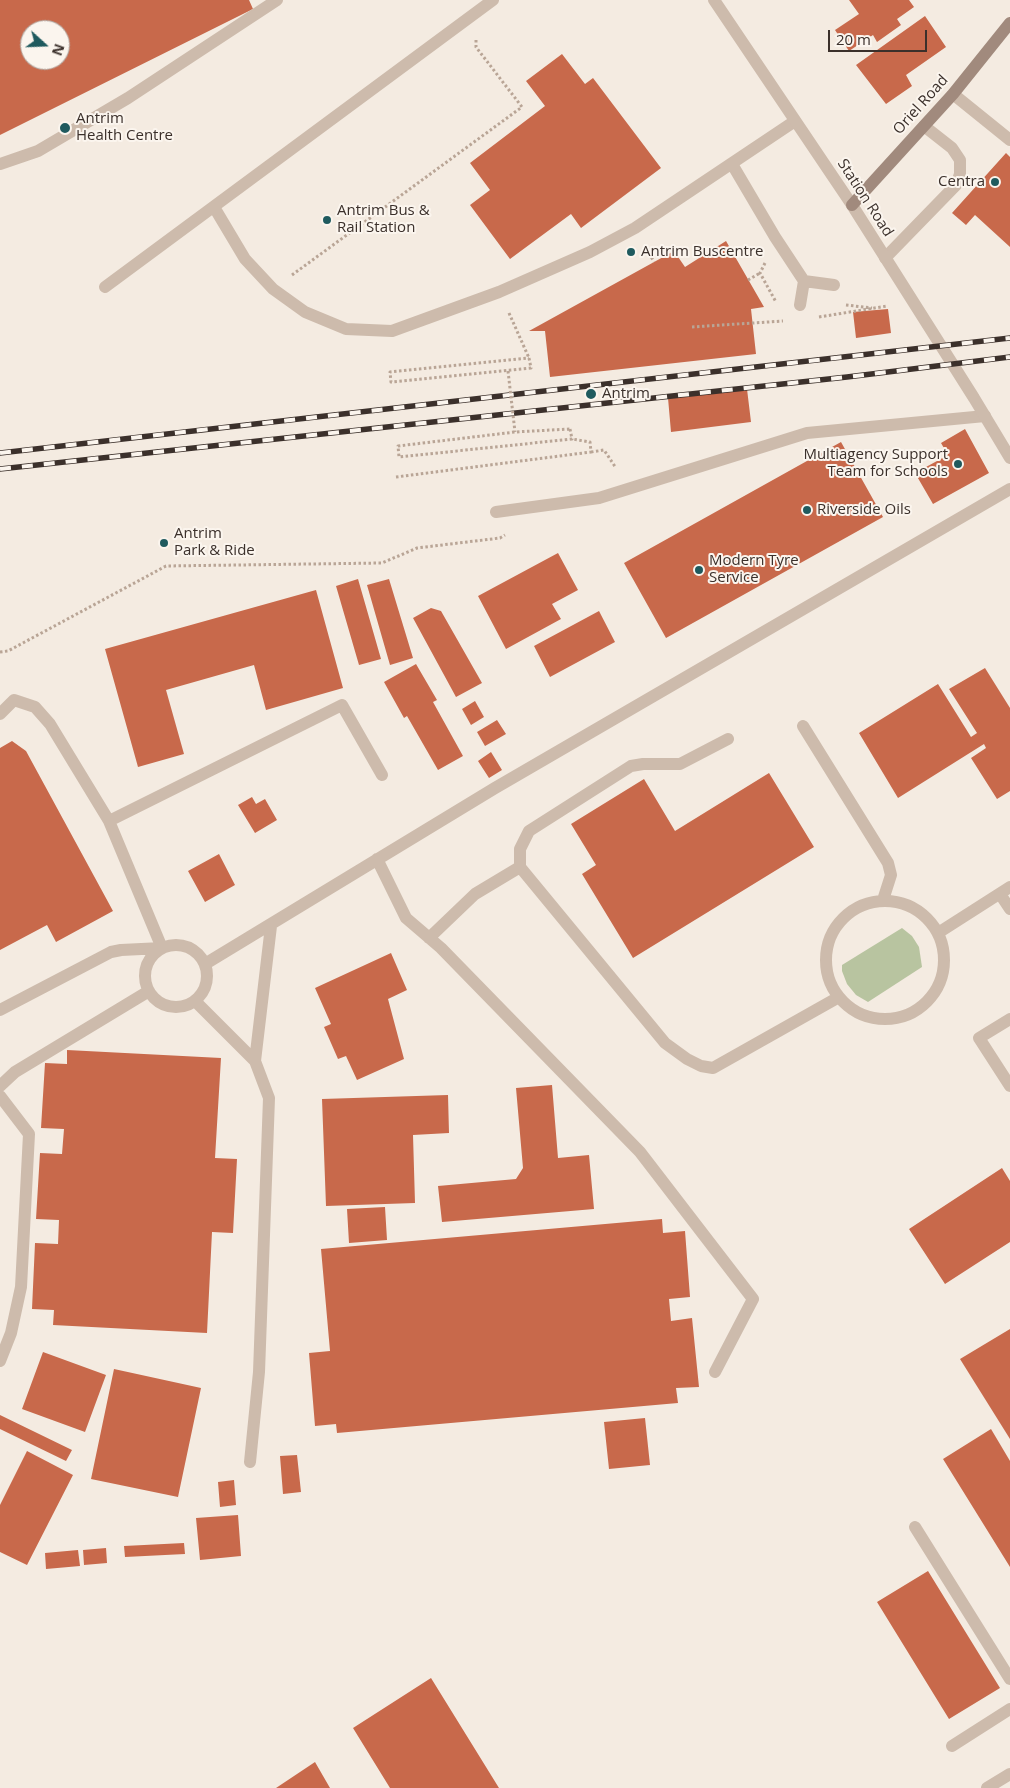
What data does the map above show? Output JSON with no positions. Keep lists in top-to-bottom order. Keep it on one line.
{"streets":{"street":["Oriel Road","Station Road"]},"crossings":[["Oriel Road","Station Road"]],"places":["Antrim Health Centre","Centra","Antrim Bus & Rail Station","Antrim Buscentre","Antrim","Multiagency Support Team for Schools","Riverside Oils","Antrim Park & Ride","Modern Tyre Service"],"scale_bar":"20 m","north":"right"}
